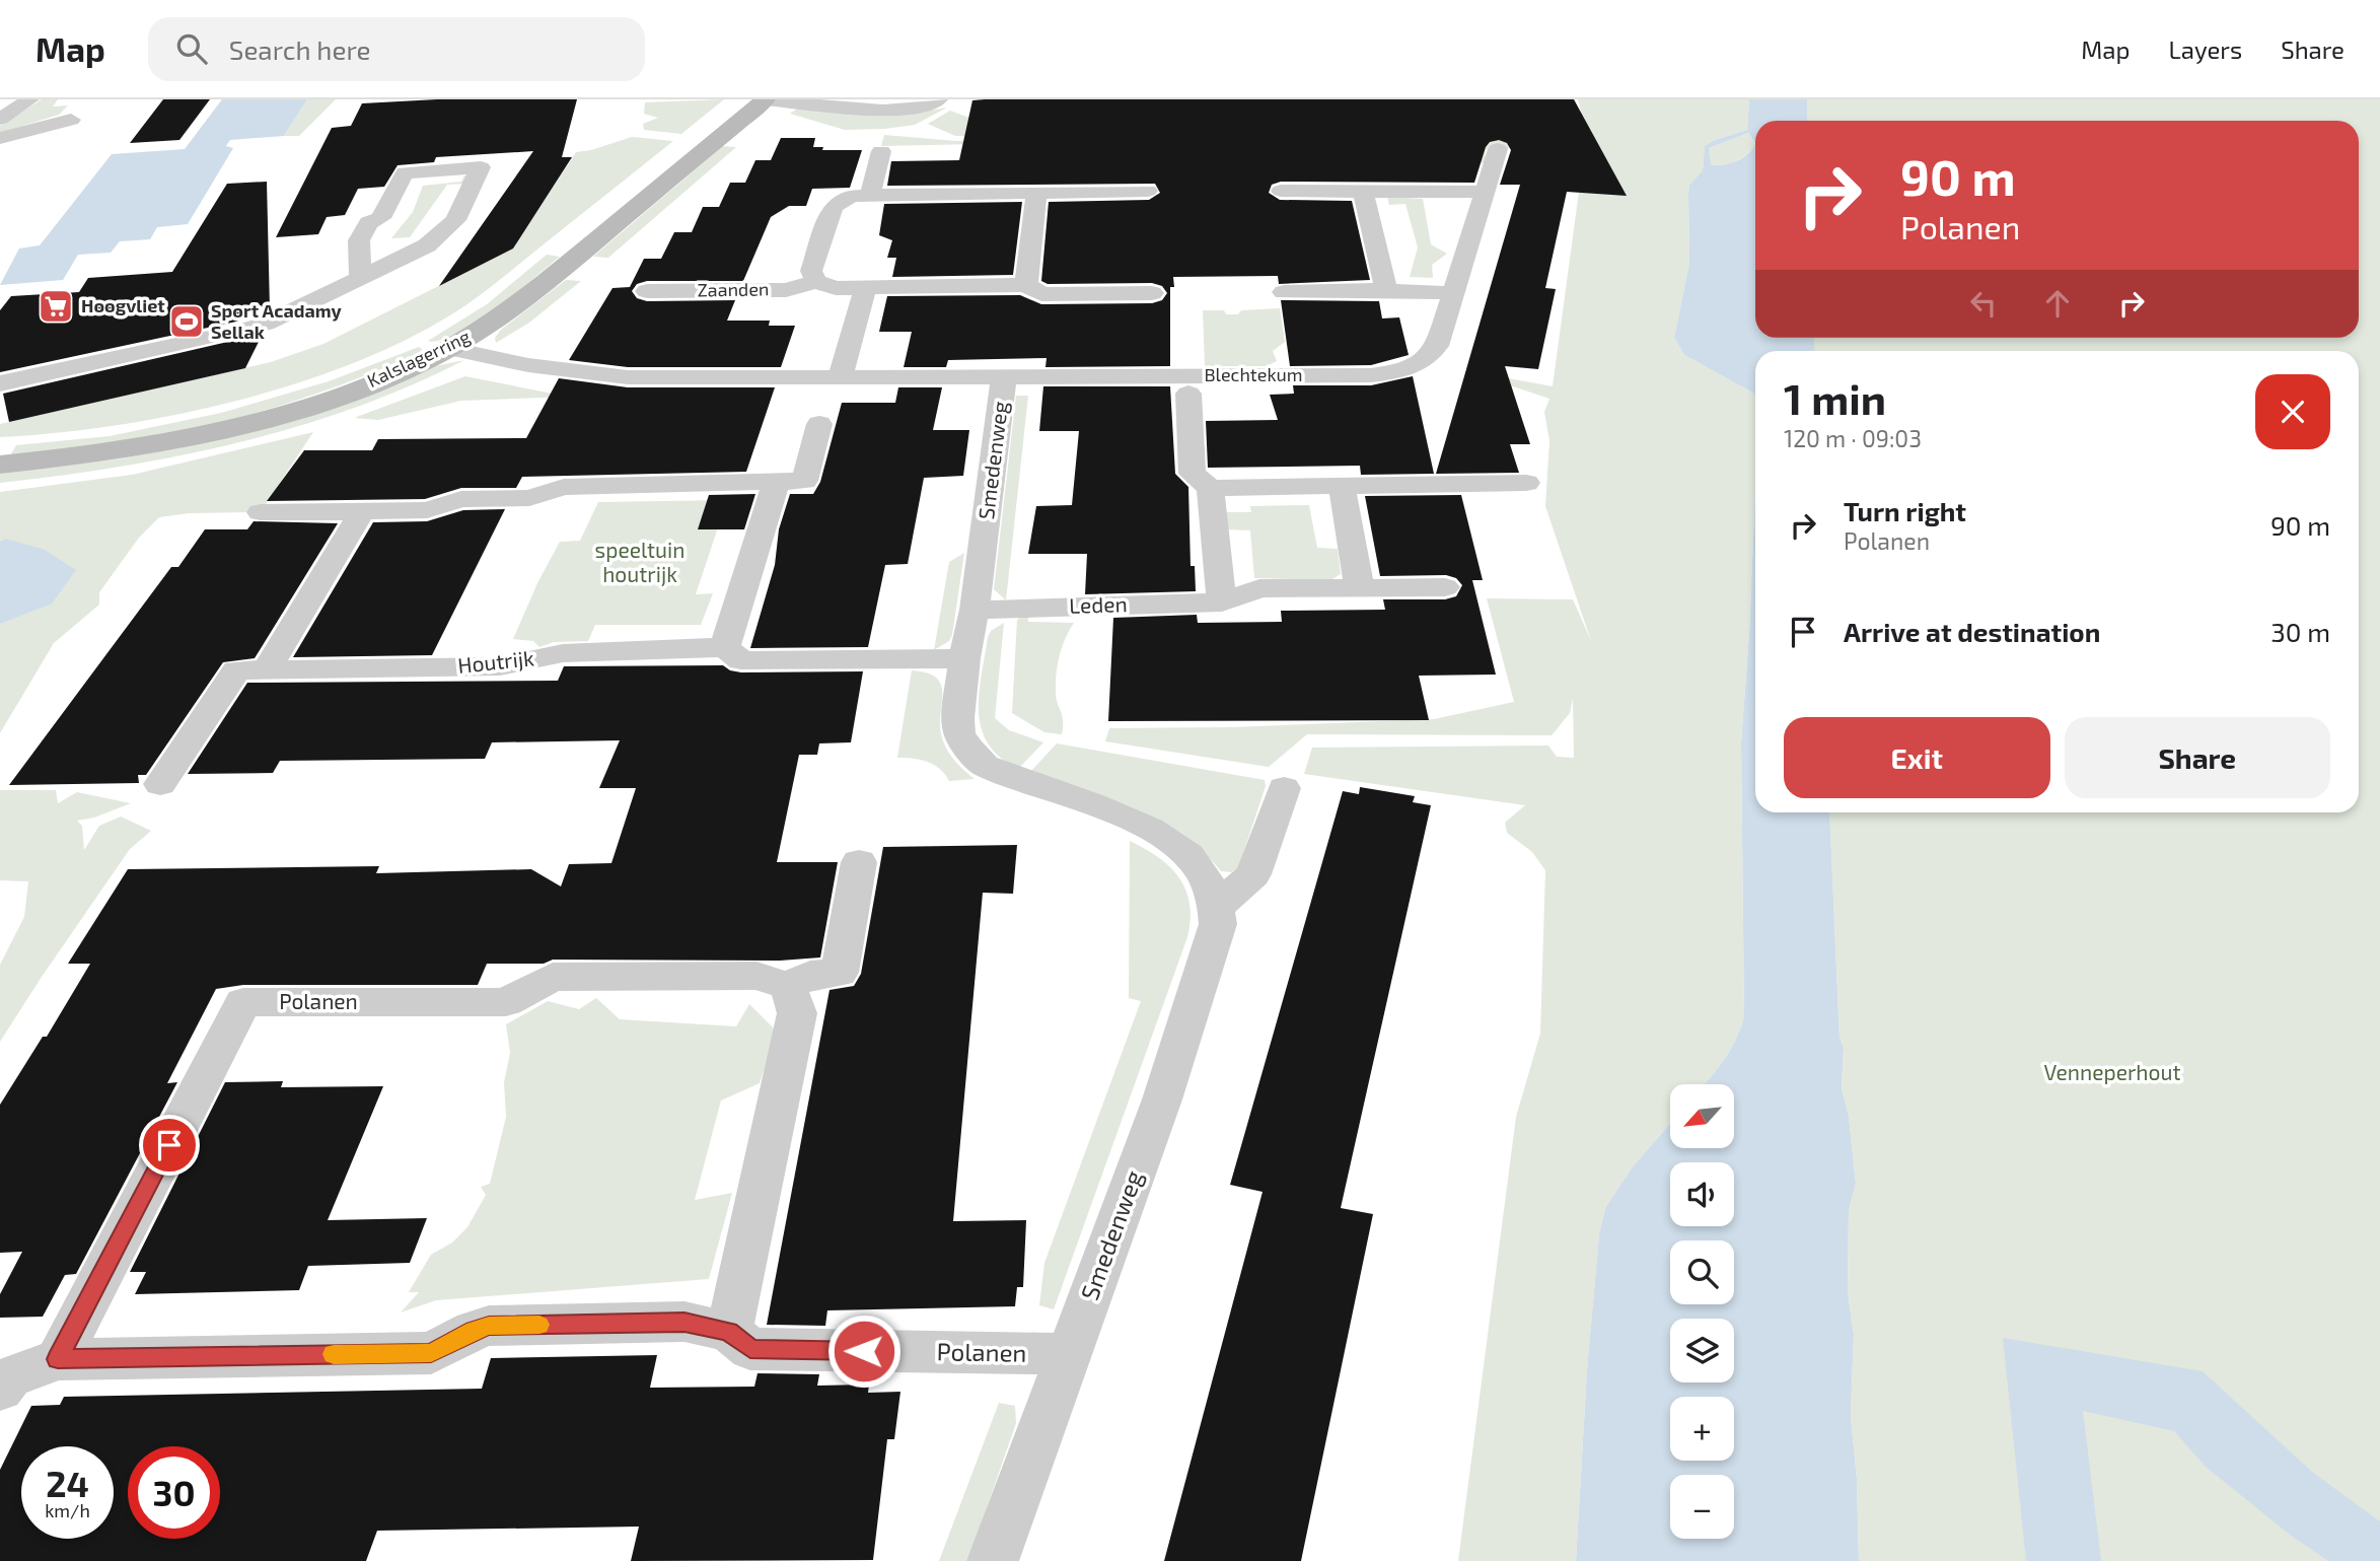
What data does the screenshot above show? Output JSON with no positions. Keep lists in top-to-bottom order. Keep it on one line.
{"streets":{"street":["Zaanden","Kalslagerring","Blechtekum","Smedenweg","Leden","Houtrijk","Polanen"]},"crossings":[["Kalslagerring","Smedenweg"],["Blechtekum","Smedenweg"],["Smedenweg","Leden"],["Smedenweg","Houtrijk"],["Smedenweg","Polanen"]],"parks":["speeltuin houtrijk","Venneperhout"],"places":{"supermarket":["Hoogvliet"],"sports":["Sport Acadamy Sellak"]},"north":"bottom left","page":{"header":"Map","search":"Search here","nav":["Map","Layers","Share"],"turn":["90 m","Polanen"],"heading":["1 min","120 m · 09:03"],"list":[{"name":"Turn right","note":"Polanen","value":"90 m"},{"name":"Arrive at destination","value":"30 m"}],"buttons":["Exit","Share"],"map_buttons":["+","−"],"speed":"24 km/h","limit":"30"}}
